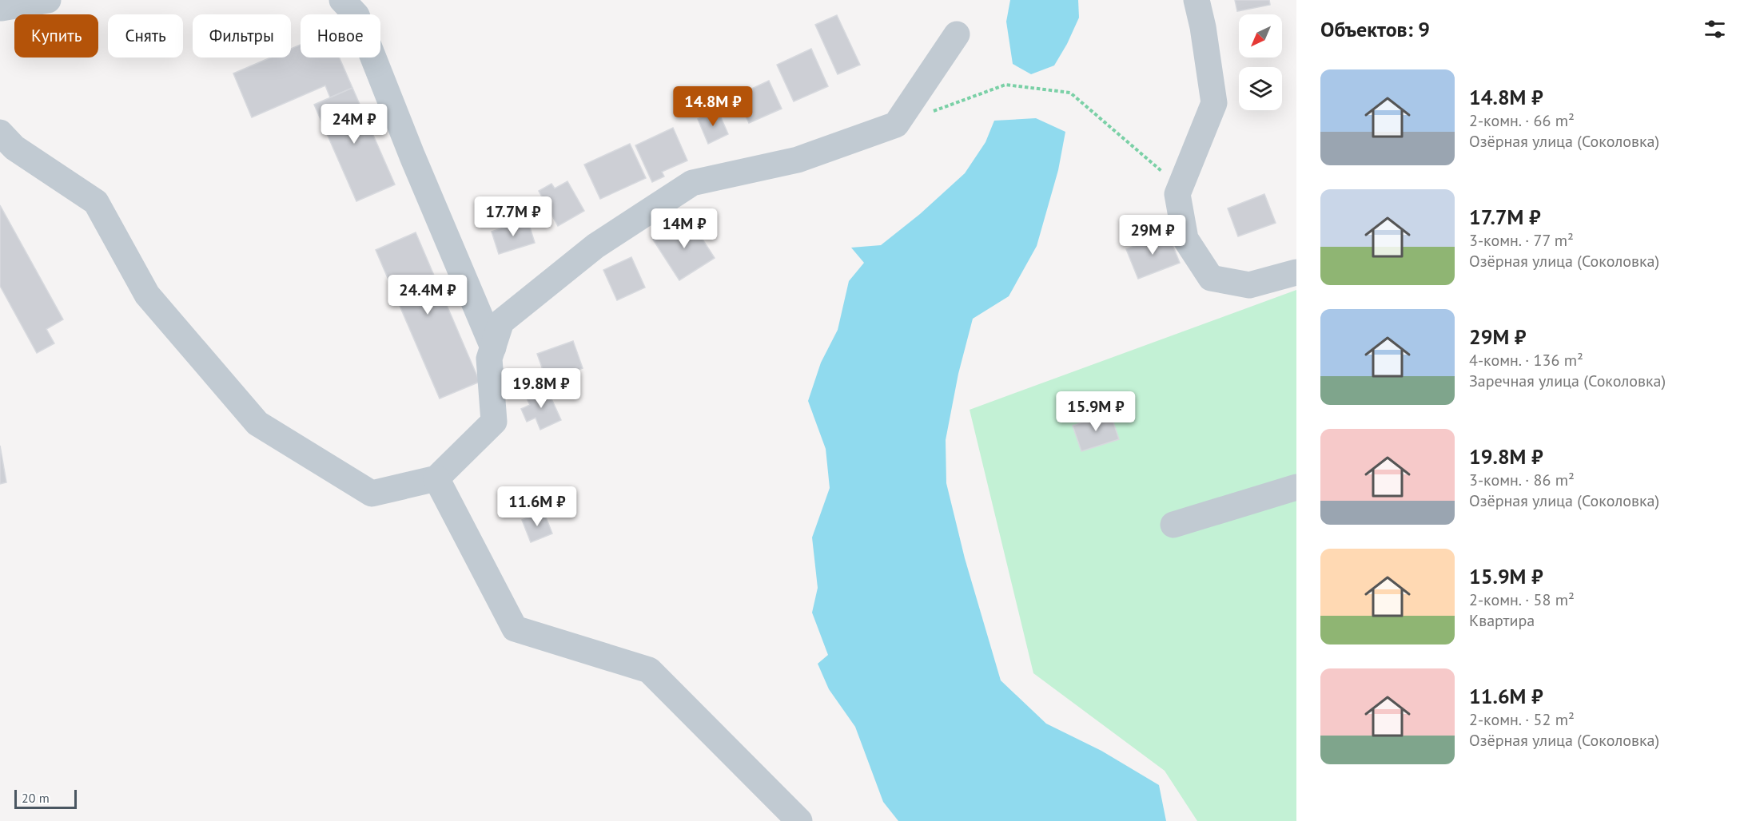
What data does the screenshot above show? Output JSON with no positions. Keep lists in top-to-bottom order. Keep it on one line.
{"scale_bar":"20 m","north":"bottom left","page":{"heading":"Объектов: 9","chip":["Купить","Снять","Фильтры","Новое"],"list":[{"name":"14.8M ₽","note":"2-комн. · 66 m² · Озёрная улица (Соколовка)"},{"name":"17.7M ₽","note":"3-комн. · 77 m² · Озёрная улица (Соколовка)"},{"name":"29M ₽","note":"4-комн. · 136 m² · Заречная улица (Соколовка)"},{"name":"19.8M ₽","note":"3-комн. · 86 m² · Озёрная улица (Соколовка)"},{"name":"15.9M ₽","note":"2-комн. · 58 m² · Квартира"},{"name":"11.6M ₽","note":"2-комн. · 52 m² · Озёрная улица (Соколовка)"}],"price":["14.8M ₽","24M ₽","17.7M ₽","14M ₽","29M ₽","24.4M ₽","19.8M ₽","15.9M ₽","11.6M ₽"],"scale":"20 m"}}
